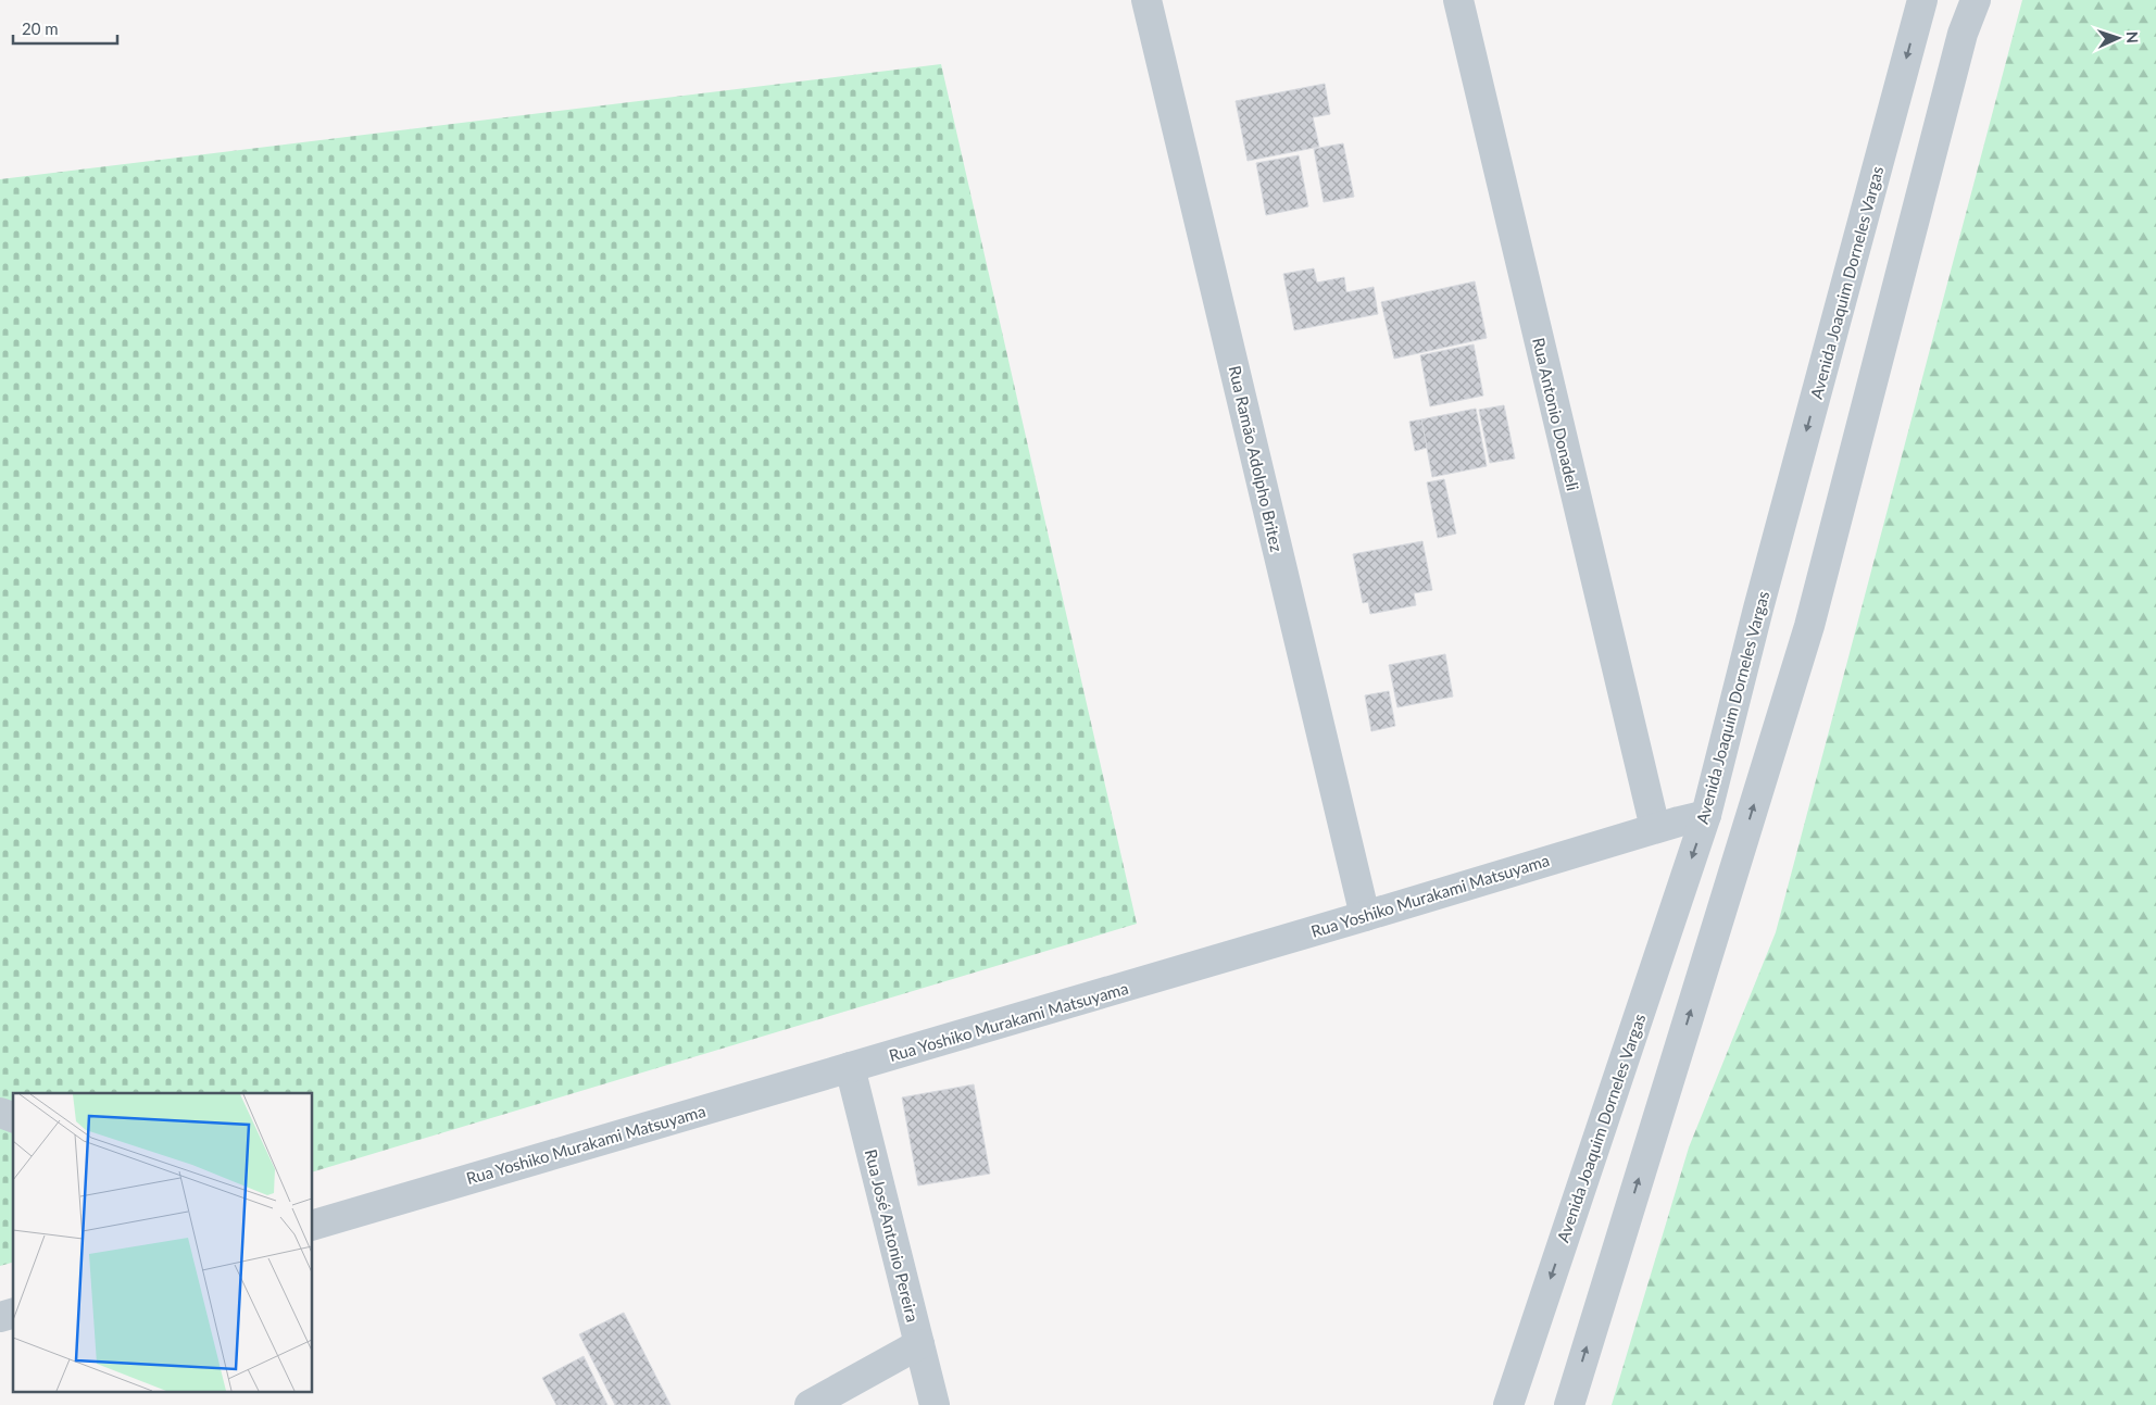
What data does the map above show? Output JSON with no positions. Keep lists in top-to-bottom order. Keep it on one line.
{"streets":{"street":["Avenida Joaquim Dorneles Vargas","Rua Antonio Donadeli","Rua Ramão Adolpho Britez","Rua Yoshiko Murakami Matsuyama","Rua José Antonio Pereira"]},"crossings":[["Avenida Joaquim Dorneles Vargas","Rua Yoshiko Murakami Matsuyama"],["Rua Antonio Donadeli","Rua Yoshiko Murakami Matsuyama"],["Rua Ramão Adolpho Britez","Rua Yoshiko Murakami Matsuyama"],["Rua Yoshiko Murakami Matsuyama","Rua José Antonio Pereira"]],"scale_bar":"20 m","north":"right"}
